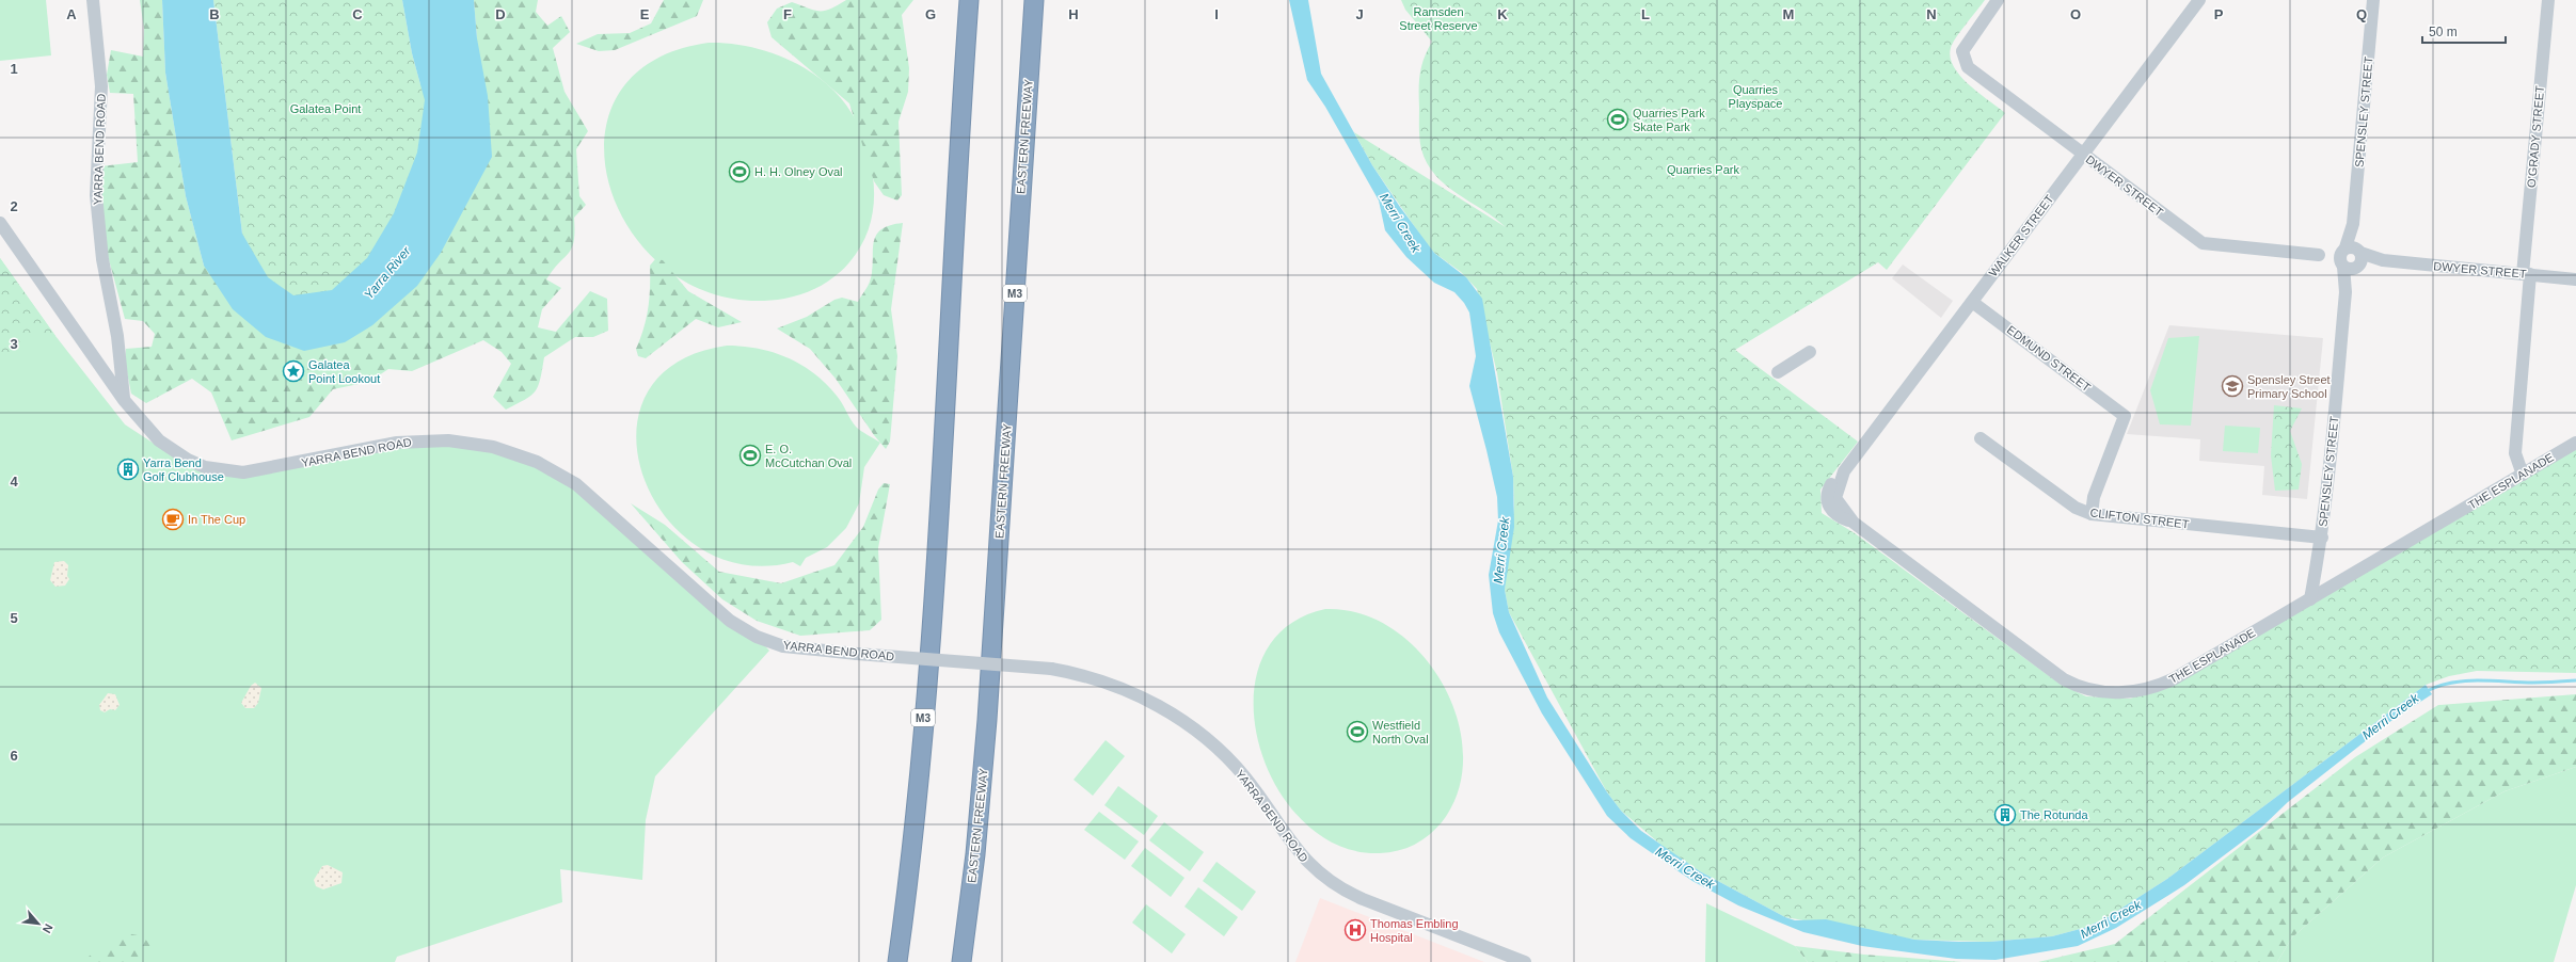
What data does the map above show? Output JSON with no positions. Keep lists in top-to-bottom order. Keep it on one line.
{"streets":{"highway":["EASTERN FREEWAY","M3"],"street":["SPENSLEY STREET","O'GRADY STREET","YARRA BEND ROAD","DWYER STREET","WALKER STREET","EDMUND STREET","THE ESPLANADE","CLIFTON STREET"]},"crossings":[["SPENSLEY STREET","DWYER STREET"],["SPENSLEY STREET","THE ESPLANADE"],["SPENSLEY STREET","CLIFTON STREET"],["O'GRADY STREET","DWYER STREET"],["O'GRADY STREET","THE ESPLANADE"],["DWYER STREET","WALKER STREET"],["WALKER STREET","EDMUND STREET"],["WALKER STREET","THE ESPLANADE"],["EDMUND STREET","CLIFTON STREET"]],"water":["Merri Creek","Yarra River"],"parks":["Ramsden Street Reserve","Quarries Playspace","Galatea Point","Quarries Park"],"places":{"sports":["Quarries Park Skate Park","H. H. Olney Oval","E. O. McCutchan Oval","Westfield North Oval"],"place":["Galatea Point Lookout"],"school or university":["Spensley Street Primary School"],"building":["Yarra Bend Golf Clubhouse","The Rotunda"],"cafe":["In The Cup"],"hospital":["Thomas Embling Hospital"]},"scale_bar":"50 m","north":"bottom right","grid":{"columns":["A","B","C","D","E","F","G","H","I","J","K","L","M","N","O","P","Q"],"rows":["1","2","3","4","5","6"]}}
